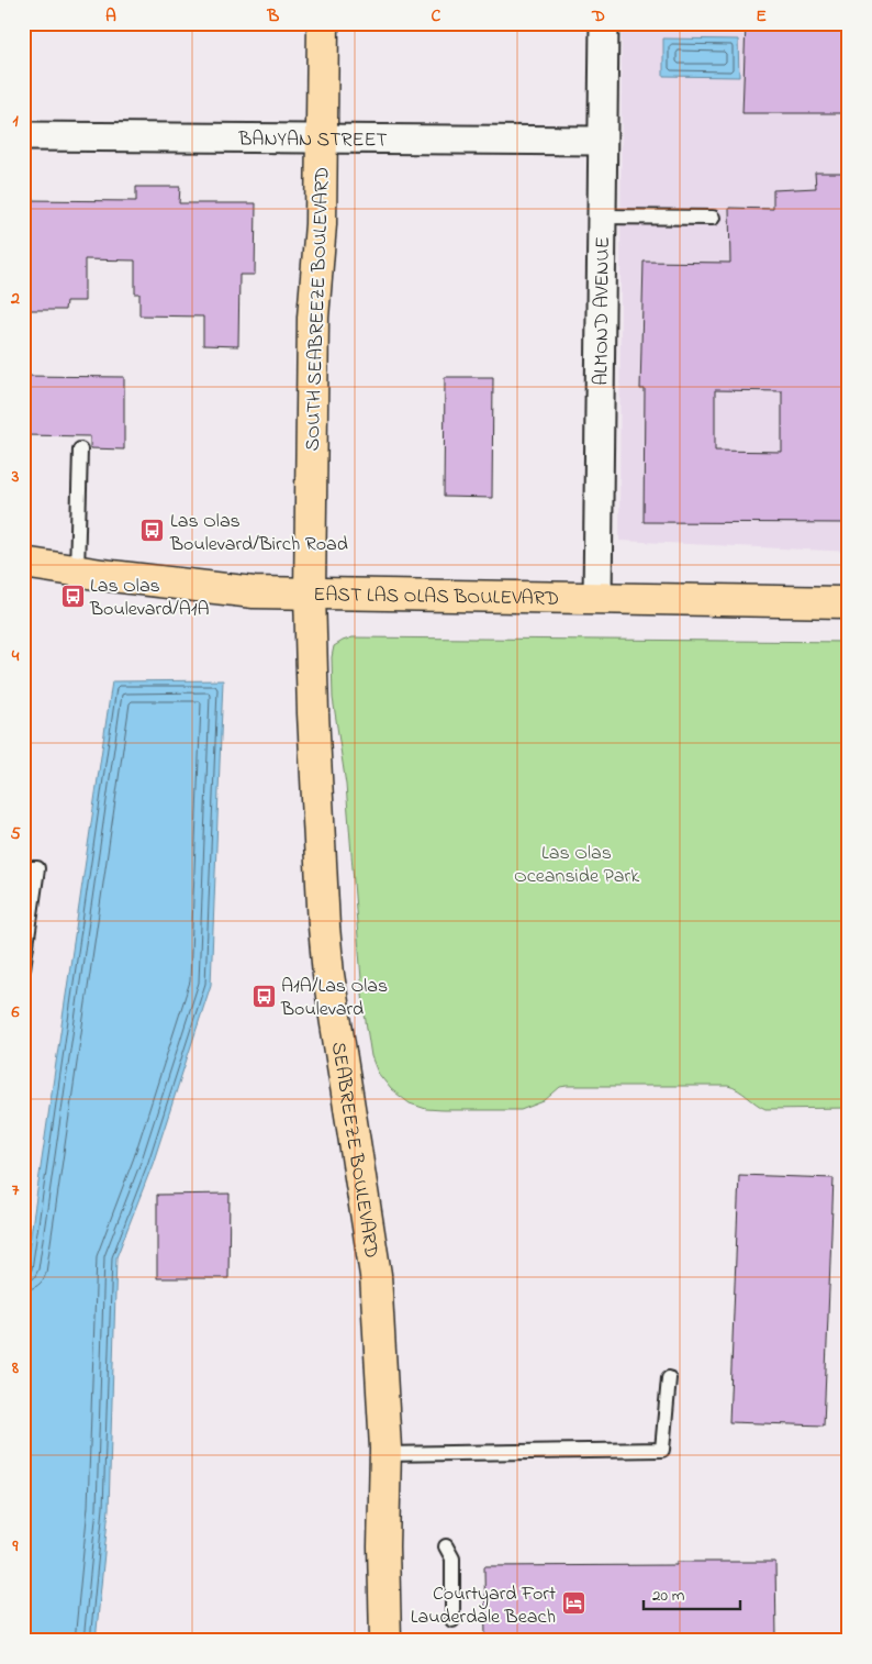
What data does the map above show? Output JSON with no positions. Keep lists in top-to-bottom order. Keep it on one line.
{"streets":{"main road":["SOUTH SEABREEZE BOULEVARD","EAST LAS OLAS BOULEVARD","SEABREEZE BOULEVARD"],"street":["BANYAN STREET","ALMOND AVENUE"]},"crossings":[["BANYAN STREET","SOUTH SEABREEZE BOULEVARD"],["BANYAN STREET","ALMOND AVENUE"],["SOUTH SEABREEZE BOULEVARD","EAST LAS OLAS BOULEVARD"],["SOUTH SEABREEZE BOULEVARD","SEABREEZE BOULEVARD"],["ALMOND AVENUE","EAST LAS OLAS BOULEVARD"],["EAST LAS OLAS BOULEVARD","SEABREEZE BOULEVARD"]],"parks":["Las Olas Oceanside Park"],"places":{"bus stop":["Las Olas Boulevard/Birch Road","Las Olas Boulevard/A1A","A1A/Las Olas Boulevard"],"hotel":["Courtyard Fort Lauderdale Beach"]},"scale_bar":"20 m","grid":{"columns":["A","B","C","D","E"],"rows":["1","2","3","4","5","6","7","8","9"]}}
